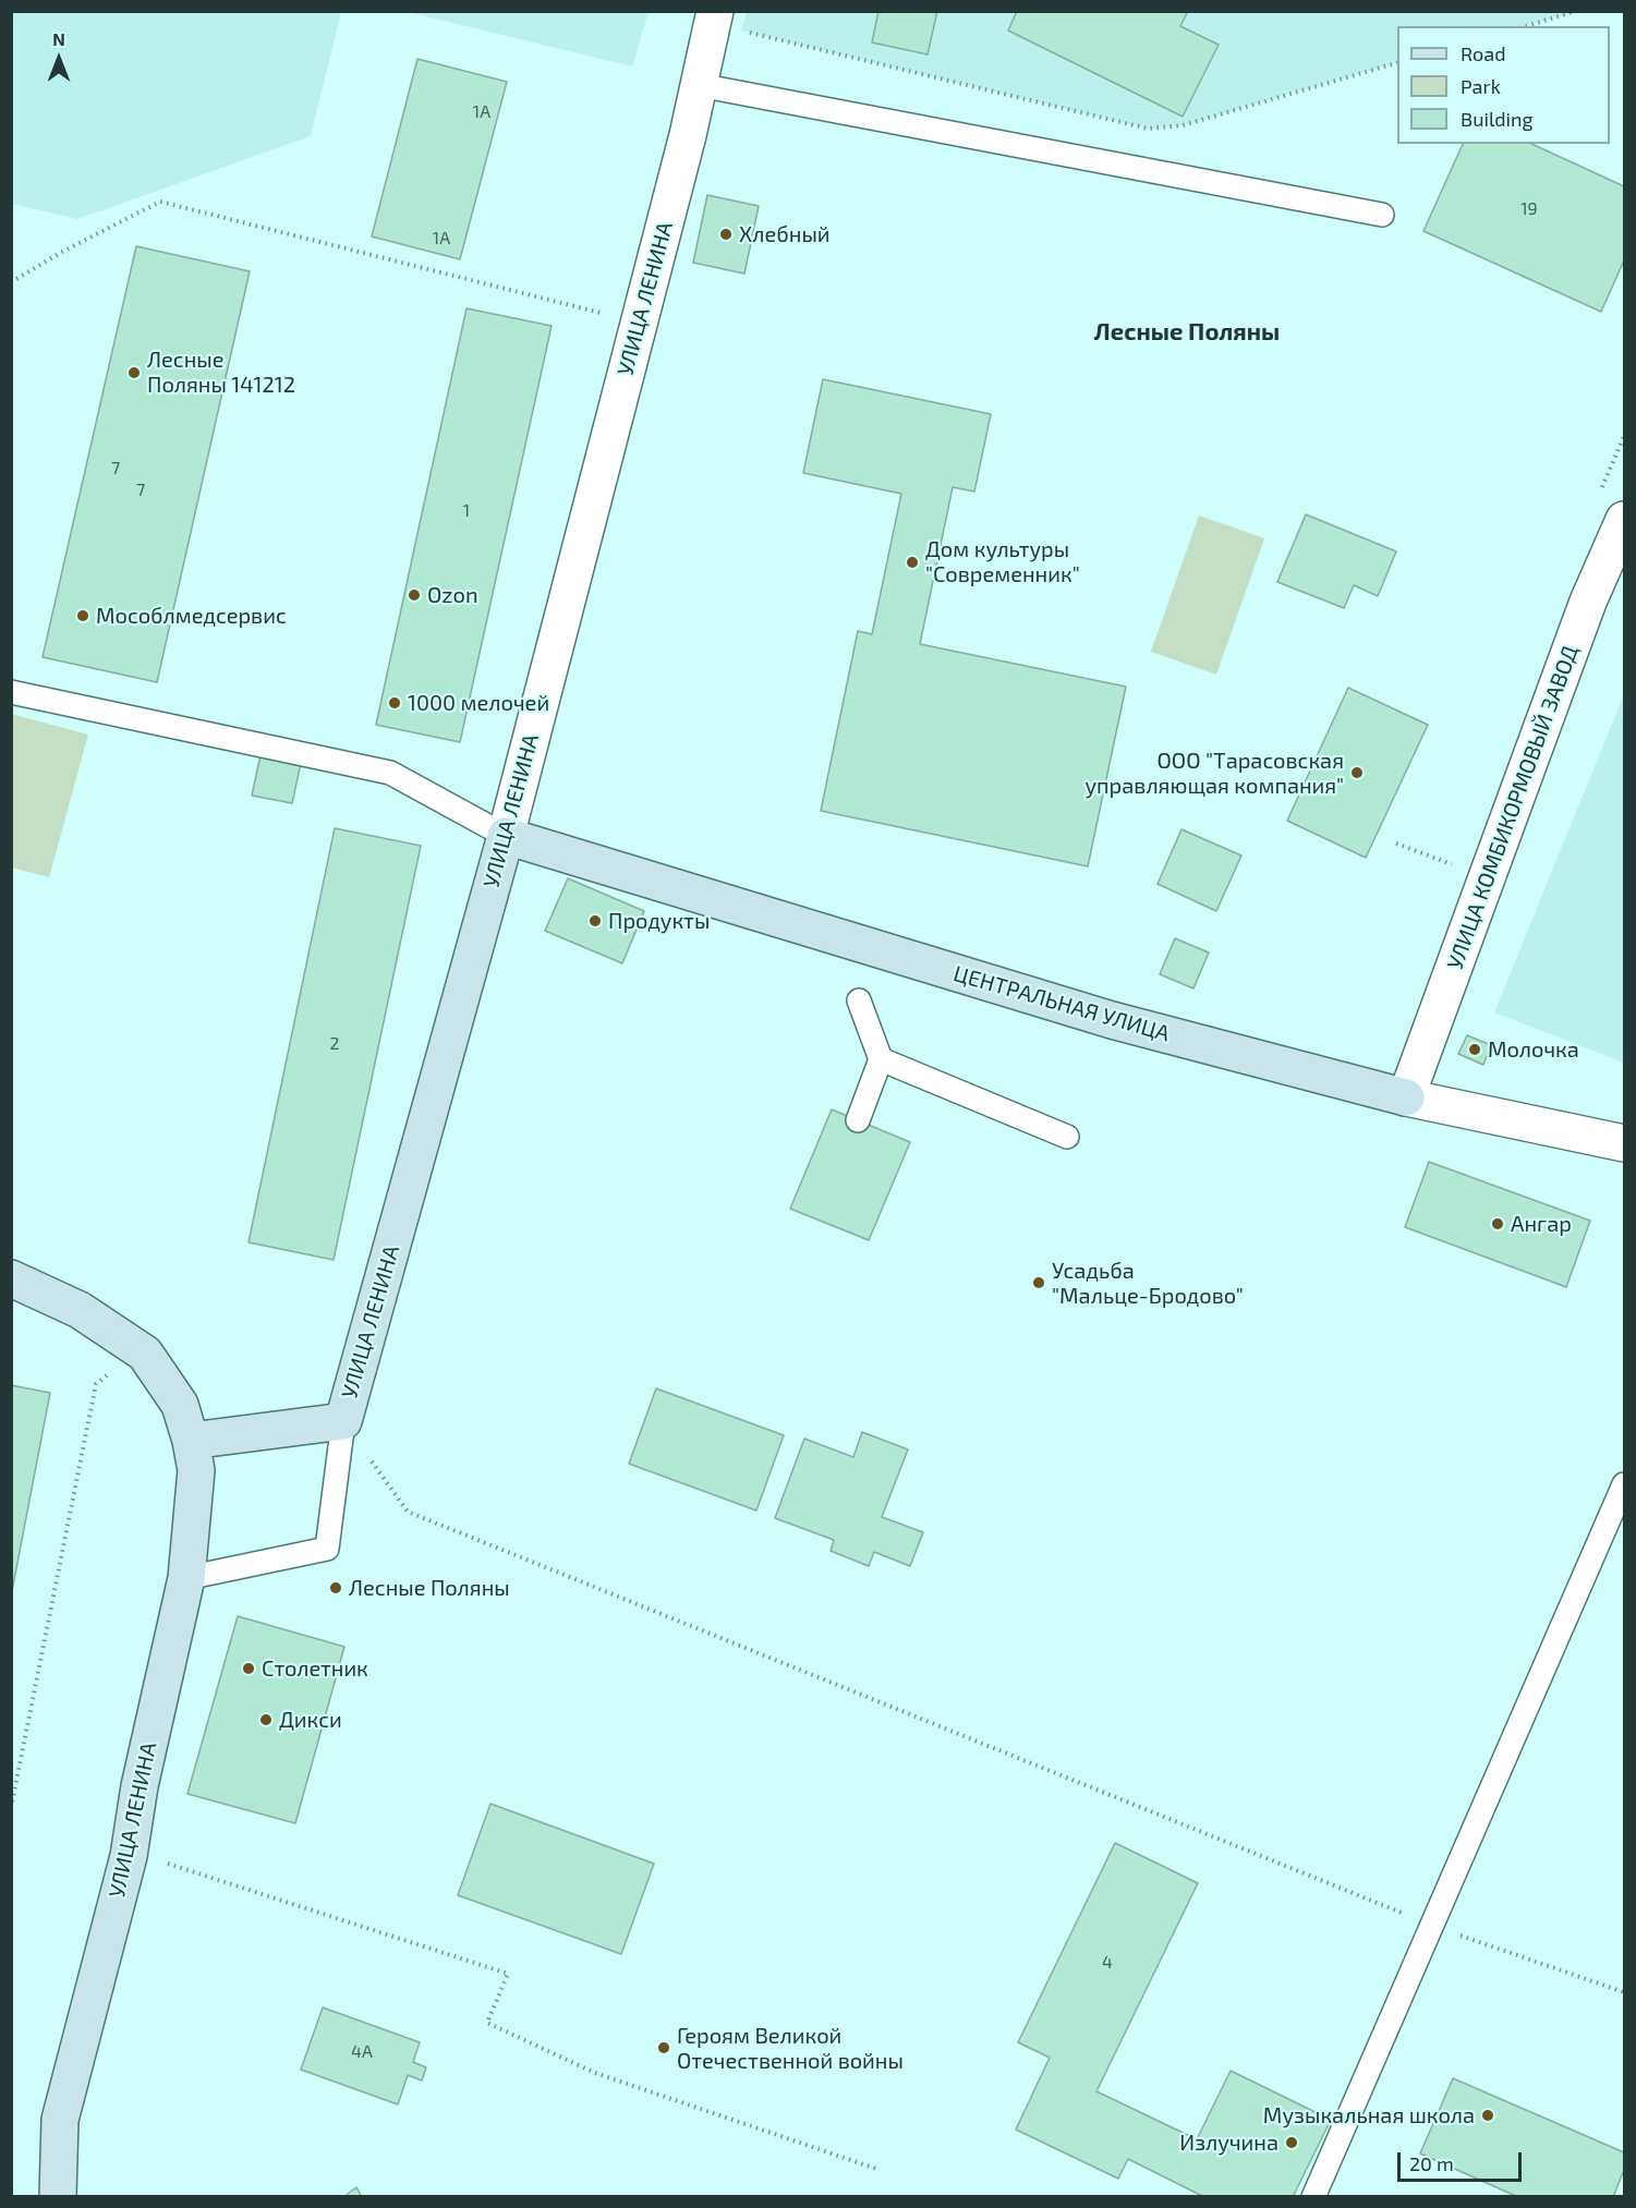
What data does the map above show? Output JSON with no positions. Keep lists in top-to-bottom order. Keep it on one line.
{"streets":{"street":["УЛИЦА ЛЕНИНА","УЛИЦА КОМБИКОРМОВЫЙ ЗАВОД","ЦЕНТРАЛЬНАЯ УЛИЦА"]},"crossings":[["УЛИЦА ЛЕНИНА","ЦЕНТРАЛЬНАЯ УЛИЦА"],["УЛИЦА КОМБИКОРМОВЫЙ ЗАВОД","ЦЕНТРАЛЬНАЯ УЛИЦА"]],"districts":["Лесные Поляны"],"places":["Хлебный","Лесные Поляны 141212","Дом культуры \"Современник\"","Ozon","Мособлмедсервис","1000 мелочей","ООО \"Тарасовская управляющая компания\"","Продукты","Молочка","Ангар","Усадьба \"Мальце-Бродово\"","Лесные Поляны","Столетник","Дикси","Героям Великой Отечественной войны","Музыкальная школа","Излучина"],"house_numbers":["1А","19","1А","7","7","1","2","4","4А"],"legend":["Road","Park","Building"],"scale_bar":"20 m","north":"top"}
